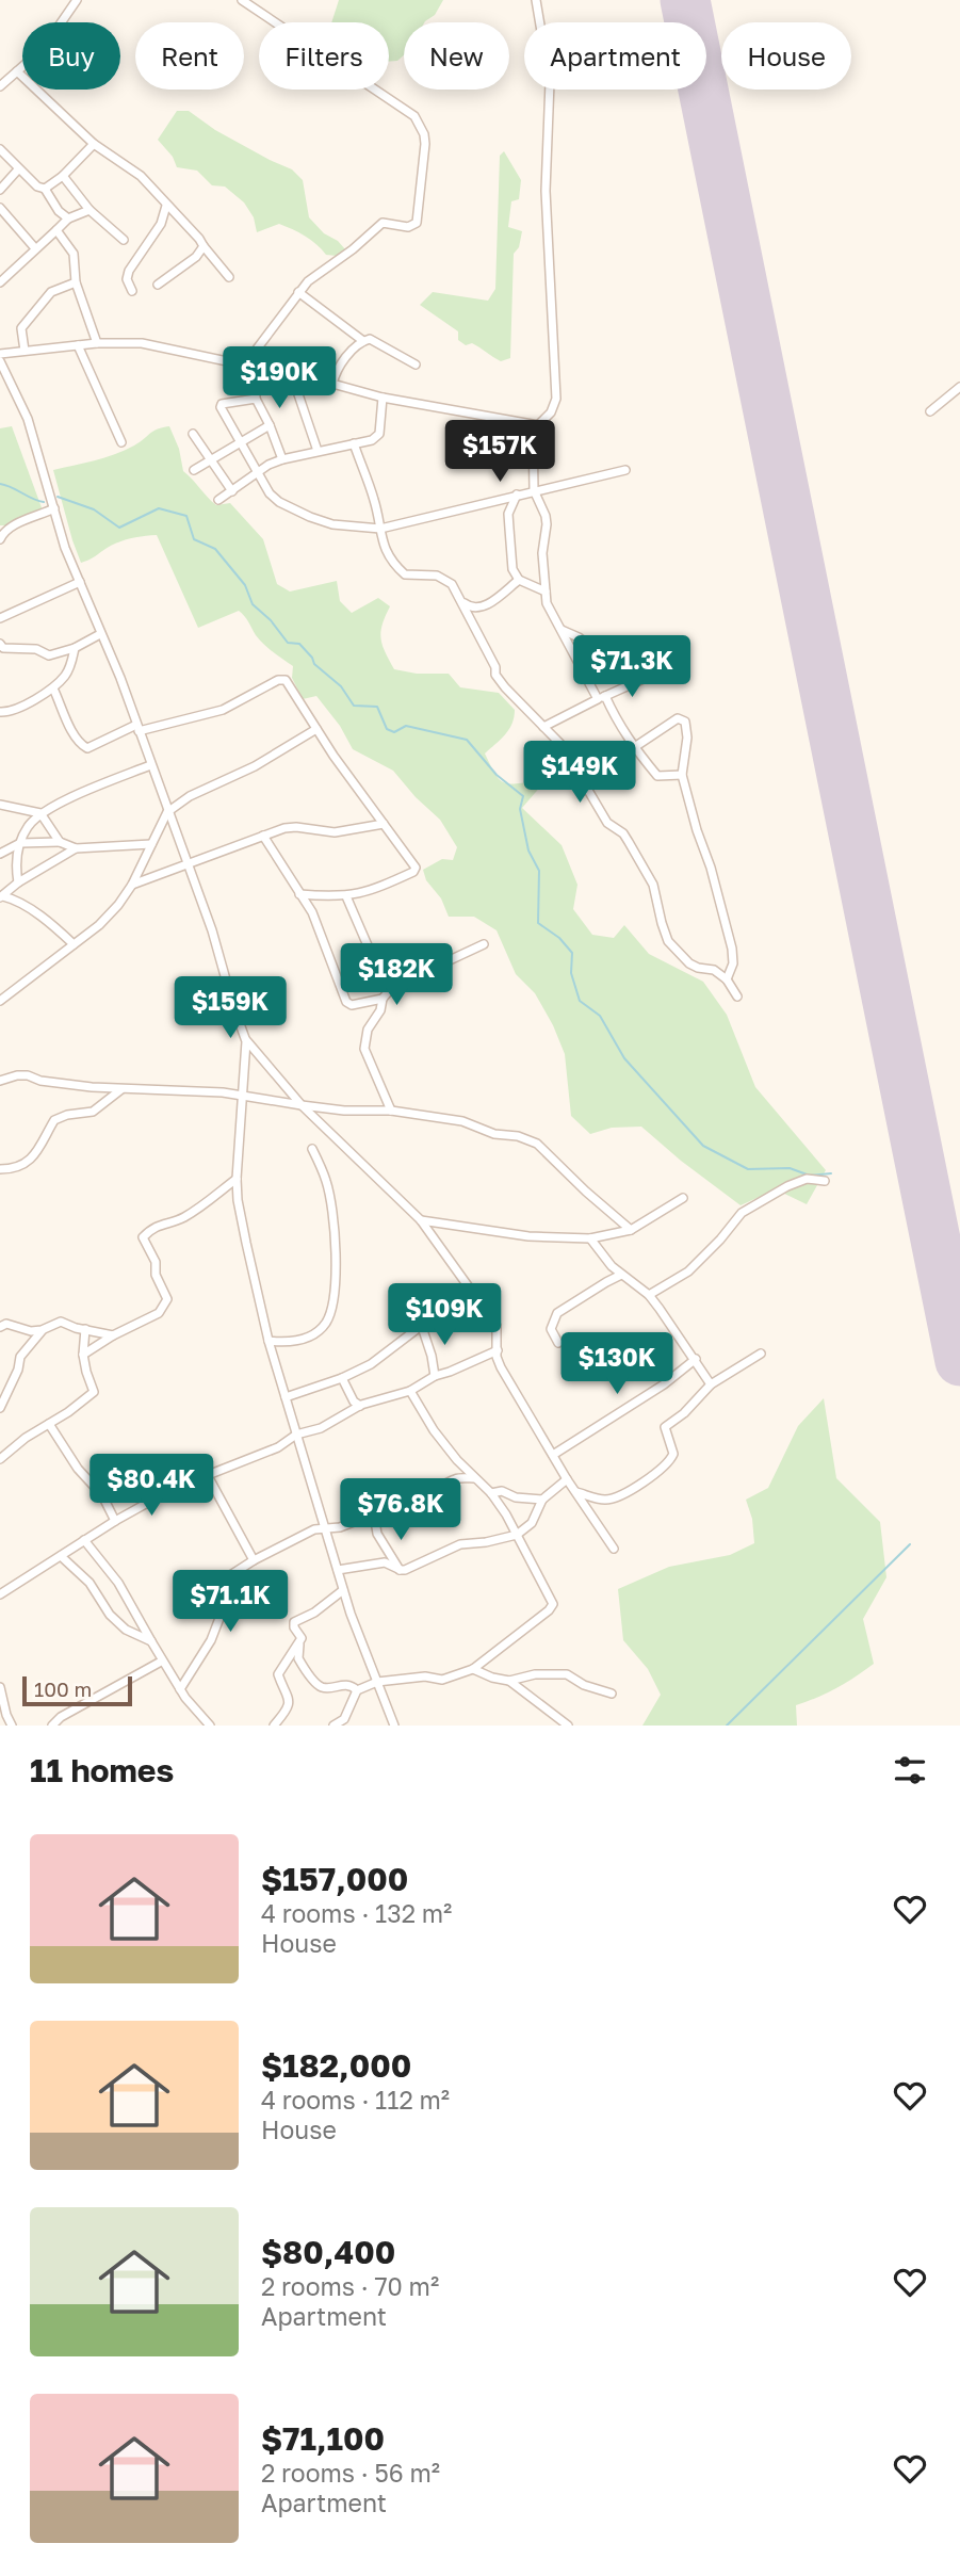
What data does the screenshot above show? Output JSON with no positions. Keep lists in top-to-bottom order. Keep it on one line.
{"scale_bar":"100 m","page":{"chip":["Buy","Rent","Filters","New","Apartment","House"],"price":["$190K","$157K","$71.3K","$149K","$182K","$159K","$109K","$130K","$80.4K","$76.8K","$71.1K"],"scale":"100 m","heading":"11 homes","list":[{"name":"$157,000","note":"4 rooms · 132 m² · House"},{"name":"$182,000","note":"4 rooms · 112 m² · House"},{"name":"$80,400","note":"2 rooms · 70 m² · Apartment"},{"name":"$71,100","note":"2 rooms · 56 m² · Apartment"}]}}
